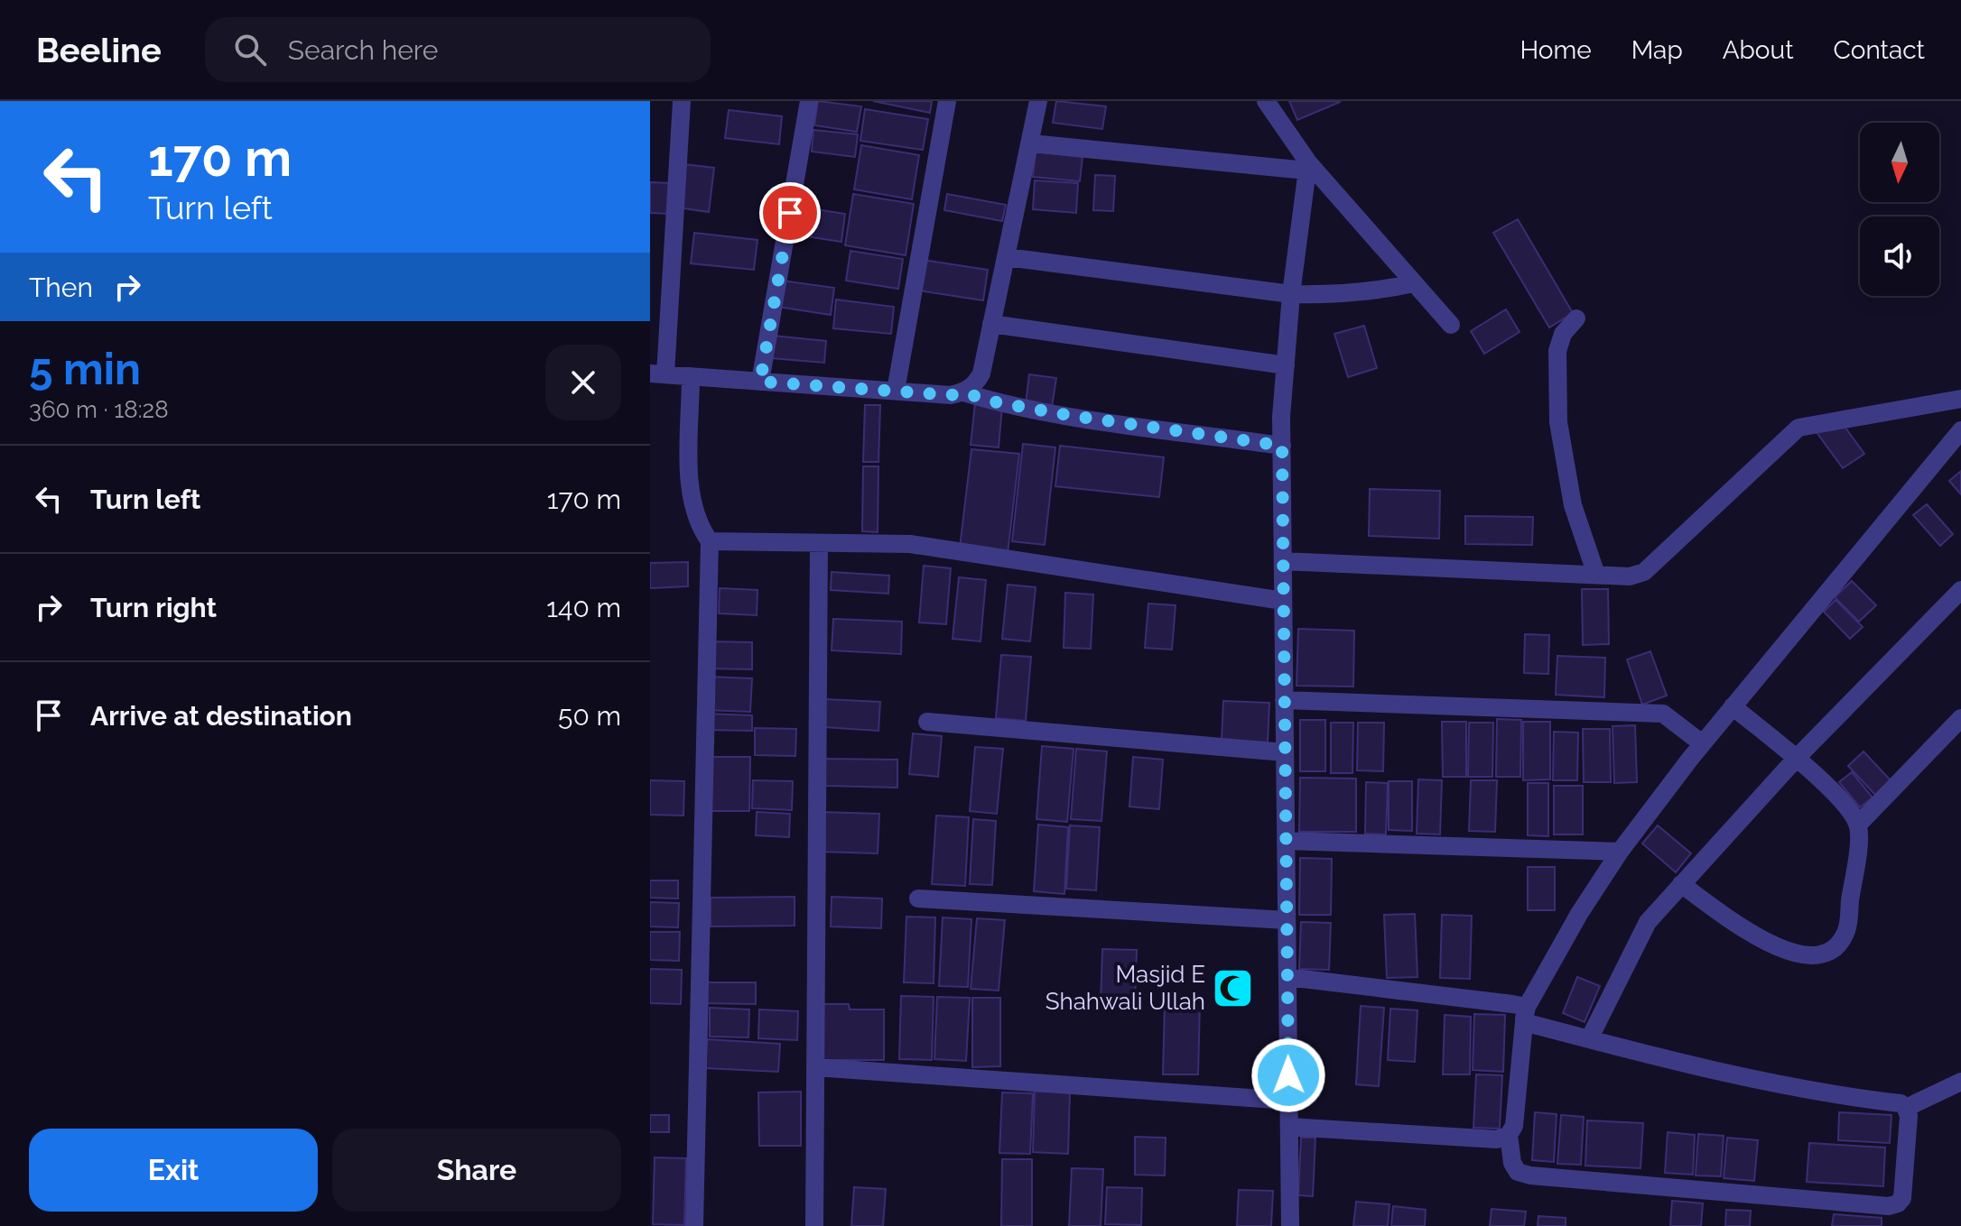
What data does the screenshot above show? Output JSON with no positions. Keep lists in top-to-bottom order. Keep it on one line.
{"places":{"mosque":["Masjid E Shahwali Ullah"]},"north":"bottom","page":{"header":"Beeline","search":"Search here","nav":["Home","Map","About","Contact"],"turn":["170 m","Turn left"],"then":"Then","heading":["5 min","360 m · 18:28"],"list":[{"name":"Turn left","value":"170 m"},{"name":"Turn right","value":"140 m"},{"name":"Arrive at destination","value":"50 m"}],"buttons":["Exit","Share"]}}
